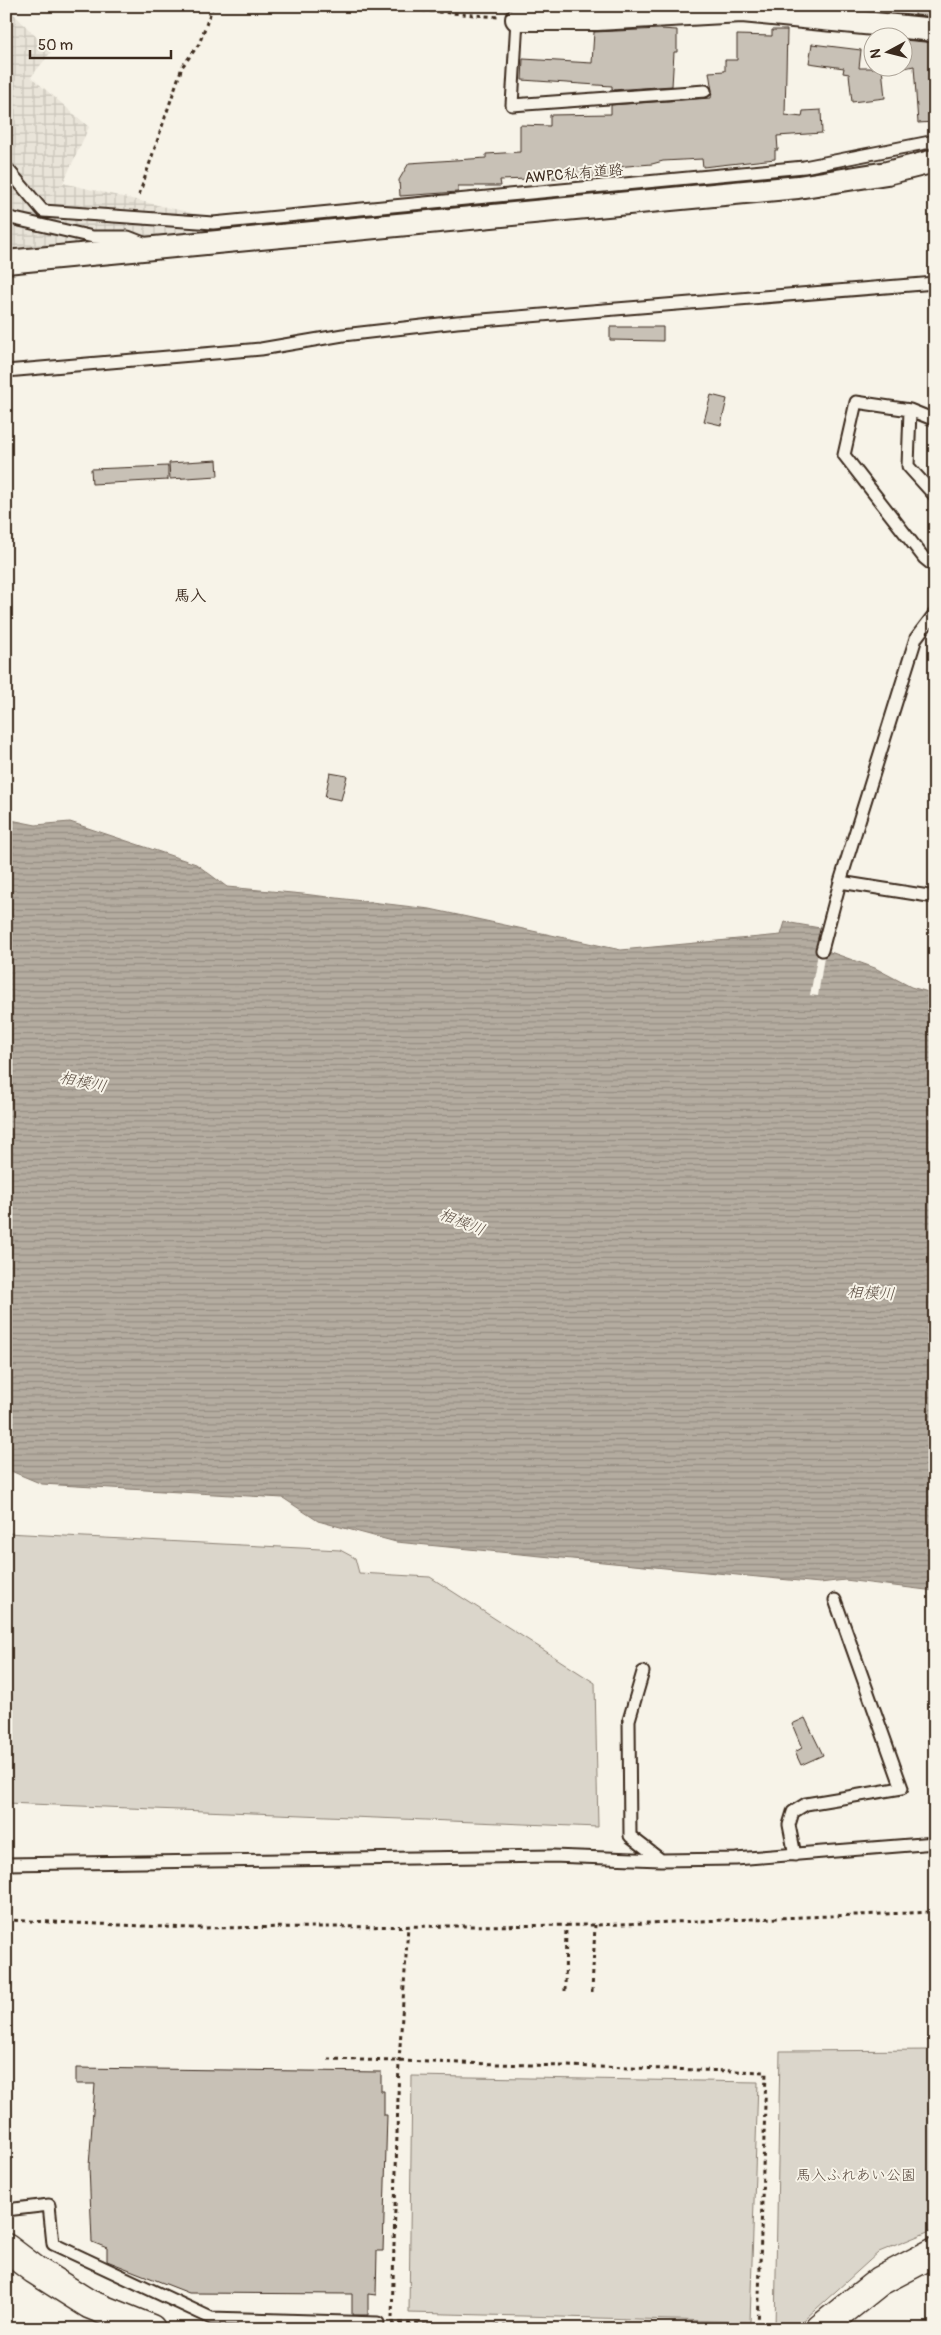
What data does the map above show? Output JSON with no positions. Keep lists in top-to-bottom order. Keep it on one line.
{"streets":{"lane":["AWPC私有道路"]},"districts":["馬入"],"water":["相模川"],"parks":["馬入ふれあい公園"],"scale_bar":"50 m","north":"left"}
